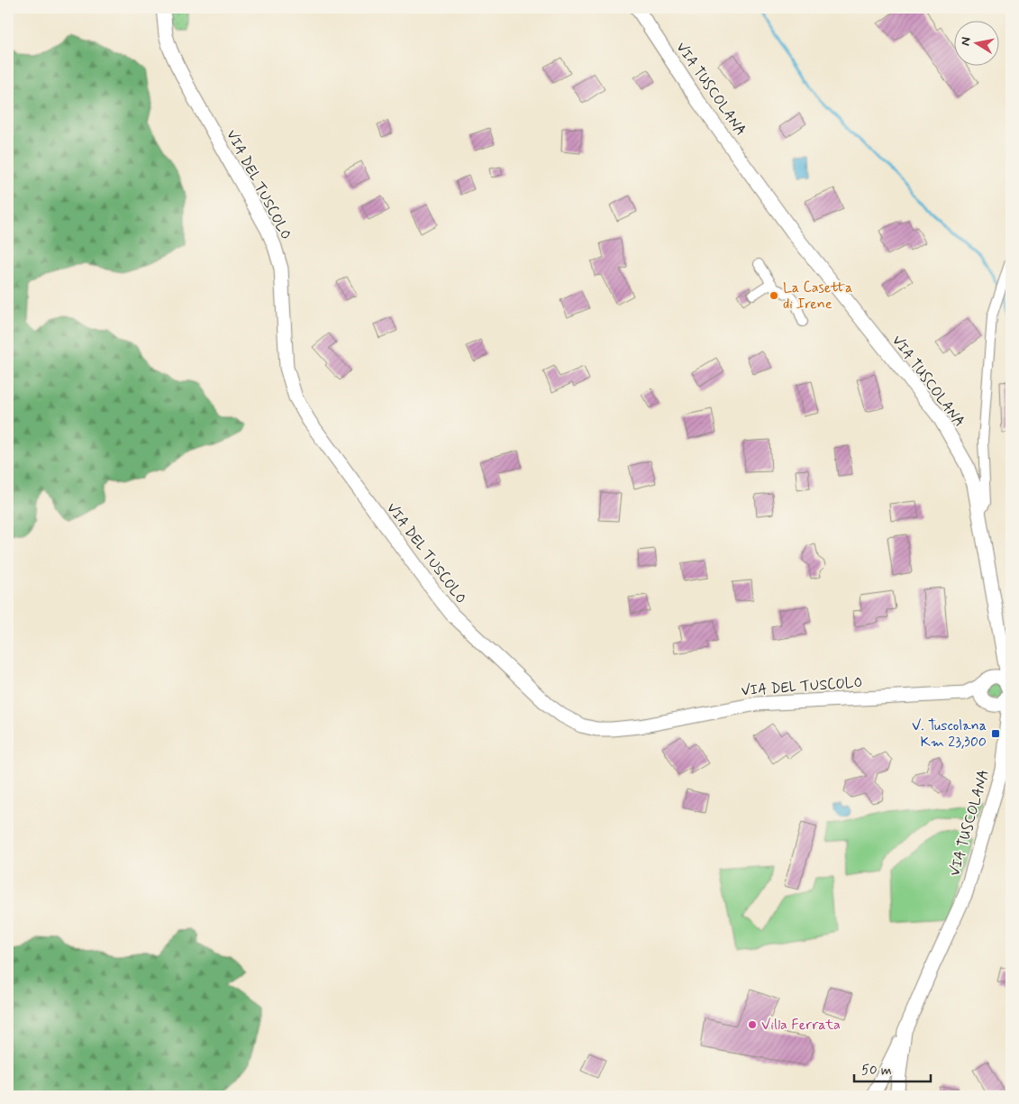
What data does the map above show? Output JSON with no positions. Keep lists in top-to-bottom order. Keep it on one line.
{"streets":{"street":["VIA TUSCOLANA","VIA DEL TUSCOLO"]},"places":{"other":["La Casetta di Irene","Villa Ferrata"],"transit":["V. Tuscolana Km 23,300"]},"scale_bar":"50 m","north":"left"}
